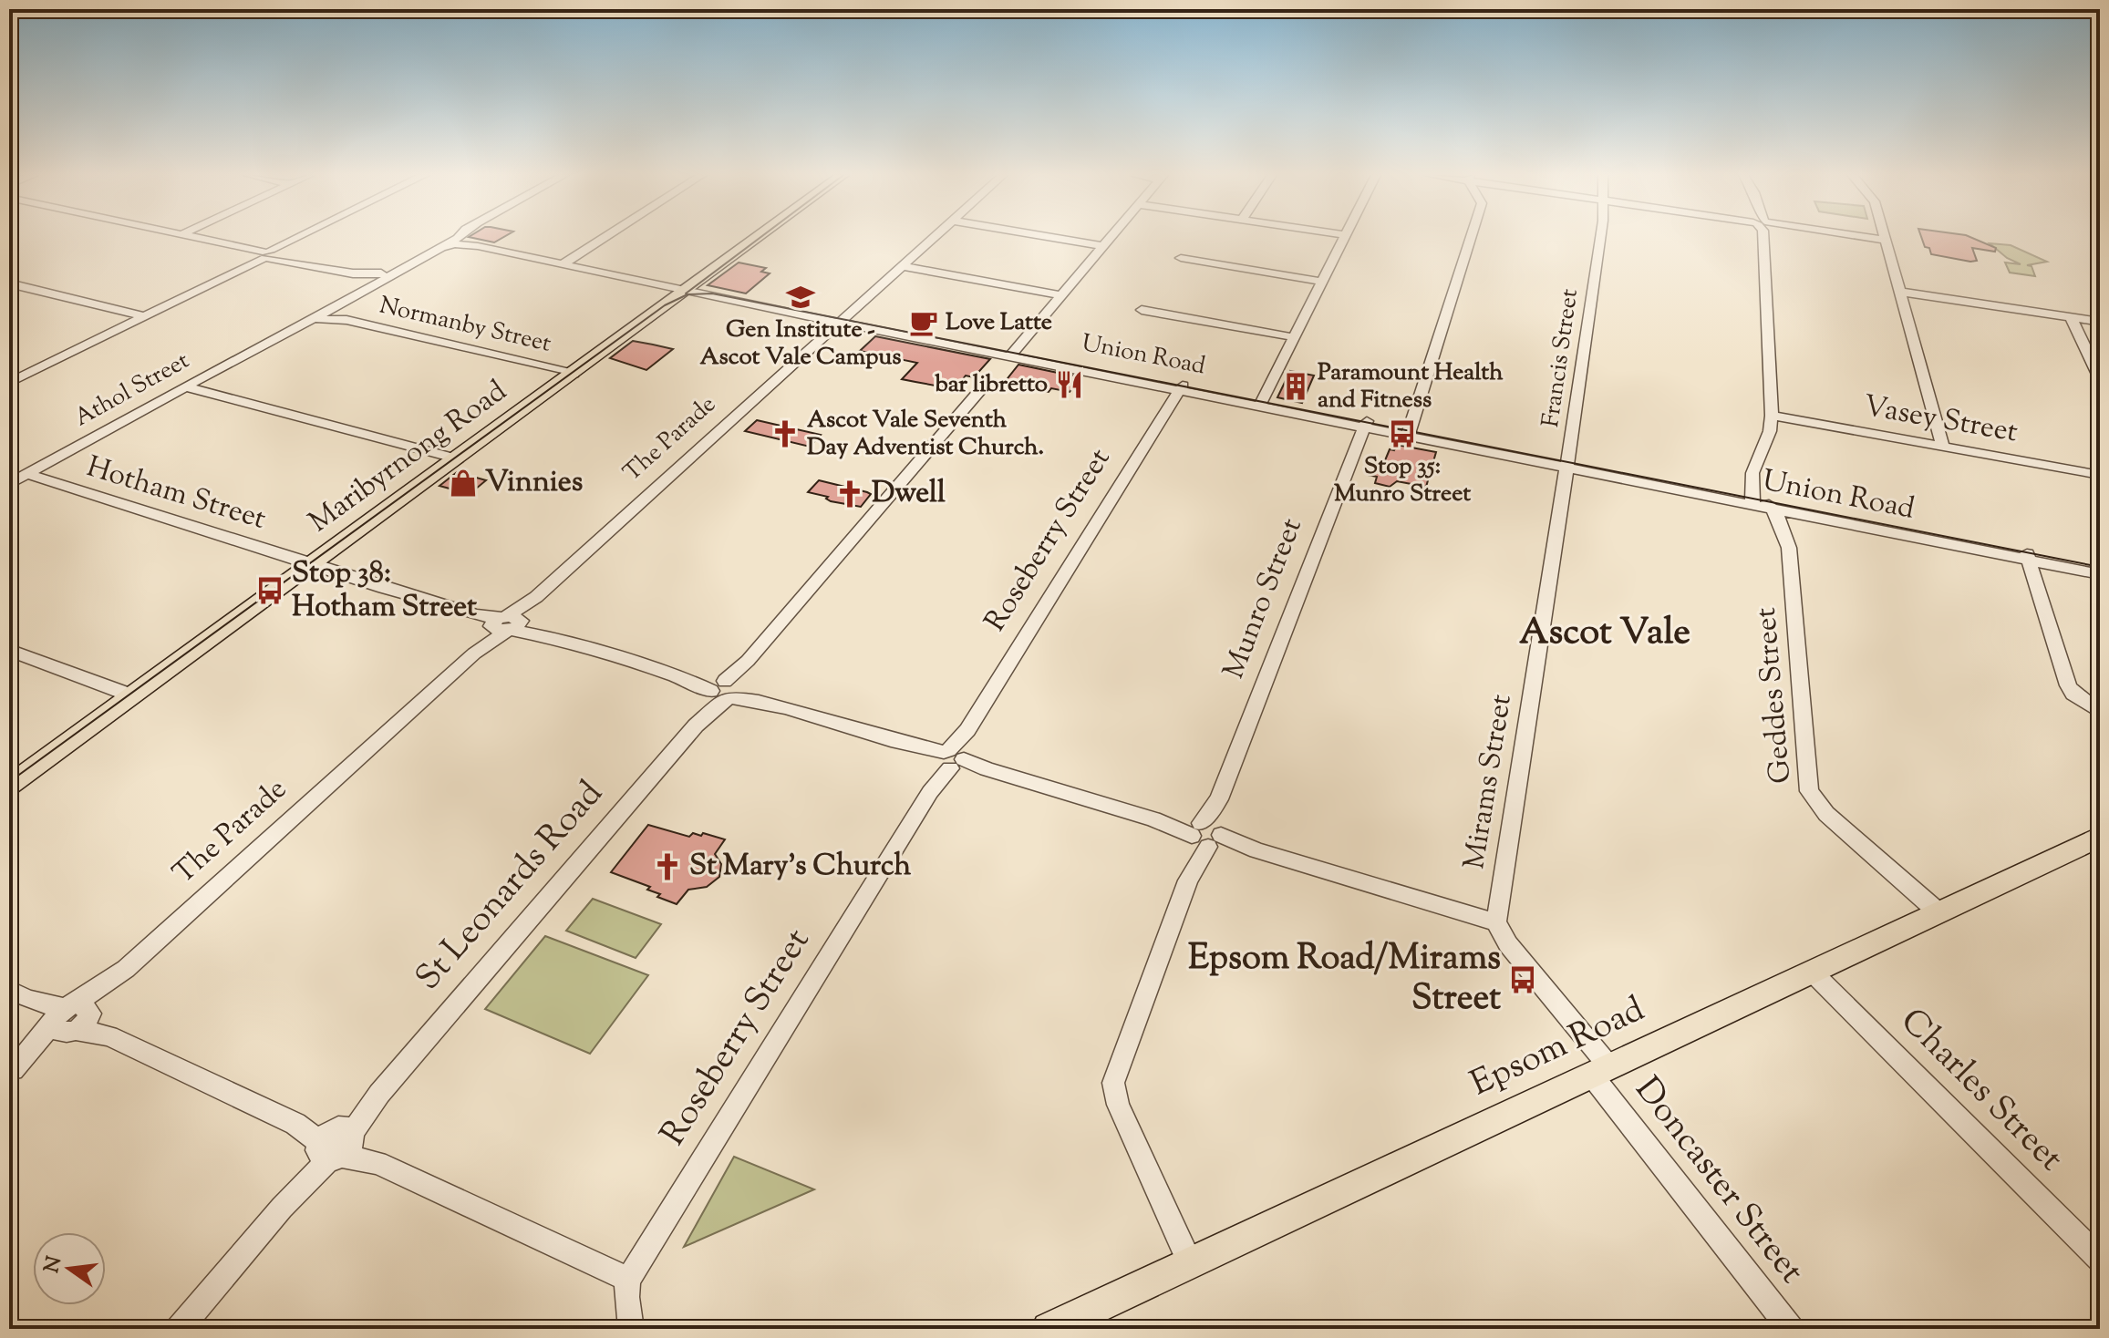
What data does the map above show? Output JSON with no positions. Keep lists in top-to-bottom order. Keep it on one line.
{"streets":{"main road":["Maribyrnong Road","Epsom Road"],"street":["Normanby Street","Union Road","Francis Street","Athol Street","Vasey Street","The Parade","Hotham Street","Roseberry Street","Munro Street","Geddes Street","Mirams Street","St Leonards Road","Charles Street","Doncaster Street"]},"crossings":[["Normanby Street","Athol Street"],["Normanby Street","Maribyrnong Road"],["Union Road","Francis Street"],["Union Road","Athol Street"],["Union Road","The Parade"],["Union Road","Maribyrnong Road"],["Union Road","Roseberry Street"],["Union Road","Munro Street"],["Union Road","Geddes Street"],["Union Road","Mirams Street"],["Francis Street","Mirams Street"],["Athol Street","Hotham Street"],["The Parade","Hotham Street"],["Maribyrnong Road","Hotham Street"],["Munro Street","Epsom Road"],["Geddes Street","Epsom Road"],["Epsom Road","Charles Street"],["Epsom Road","Doncaster Street"]],"districts":["Ascot Vale"],"places":{"school or university":["Gen Institute - Ascot Vale Campus"],"cafe":["Love Latte"],"restaurant":["bar libretto"],"building":["Paramount Health and Fitness"],"church":["Ascot Vale Seventh Day Adventist Church.","Dwell","St Mary's Church"],"bus stop":["Stop 35: Munro Street","Stop 38: Hotham Street","Epsom Road/Mirams Street"],"shop":["Vinnies"]},"north":"left"}
